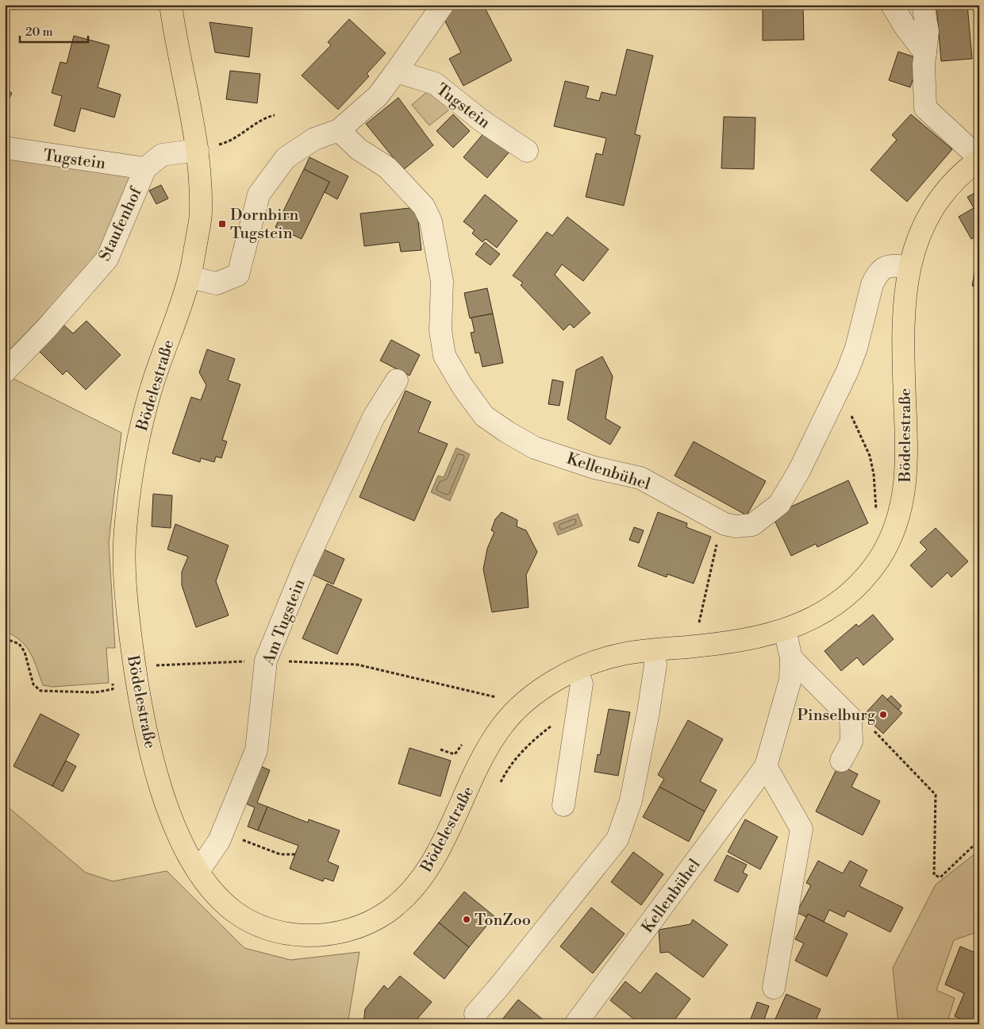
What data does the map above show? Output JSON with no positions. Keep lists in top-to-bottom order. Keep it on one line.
{"streets":{"main road":["Bödelestraße"],"street":["Tugstein","Staufenhof","Kellenbühel","Am Tugstein"]},"crossings":[["Tugstein","Staufenhof"],["Staufenhof","Bödelestraße"],["Bödelestraße","Kellenbühel"],["Bödelestraße","Am Tugstein"]],"places":{"transit":["Dornbirn Tugstein"],"other":["Pinselburg","TonZoo"]},"scale_bar":"20 m"}
